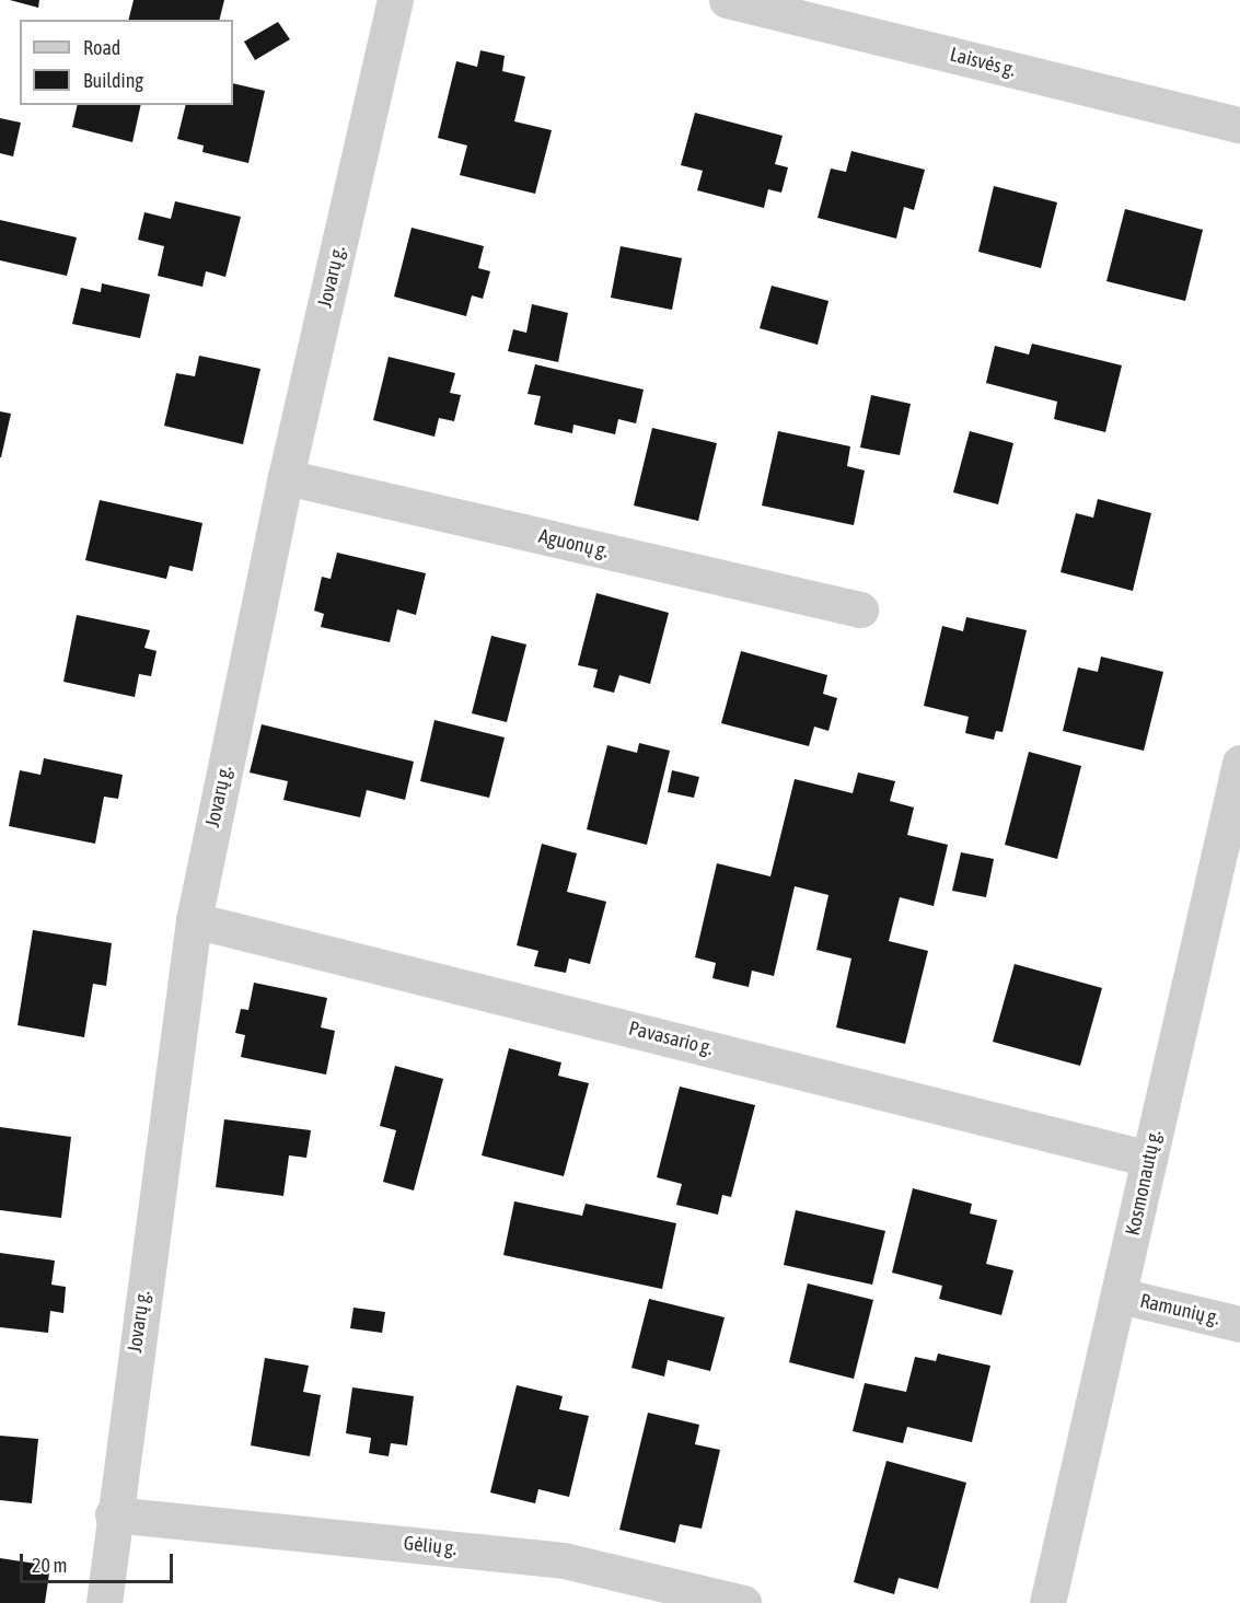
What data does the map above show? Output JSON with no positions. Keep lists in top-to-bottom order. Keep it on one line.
{"streets":{"street":["Laisvės g.","Jovarų g.","Aguonų g.","Pavasario g.","Kosmonautų g.","Ramunių g.","Gėlių g."]},"crossings":[["Jovarų g.","Aguonų g."],["Jovarų g.","Pavasario g."],["Jovarų g.","Gėlių g."],["Pavasario g.","Kosmonautų g."],["Kosmonautų g.","Ramunių g."]],"legend":["Road","Building"],"scale_bar":"20 m"}
